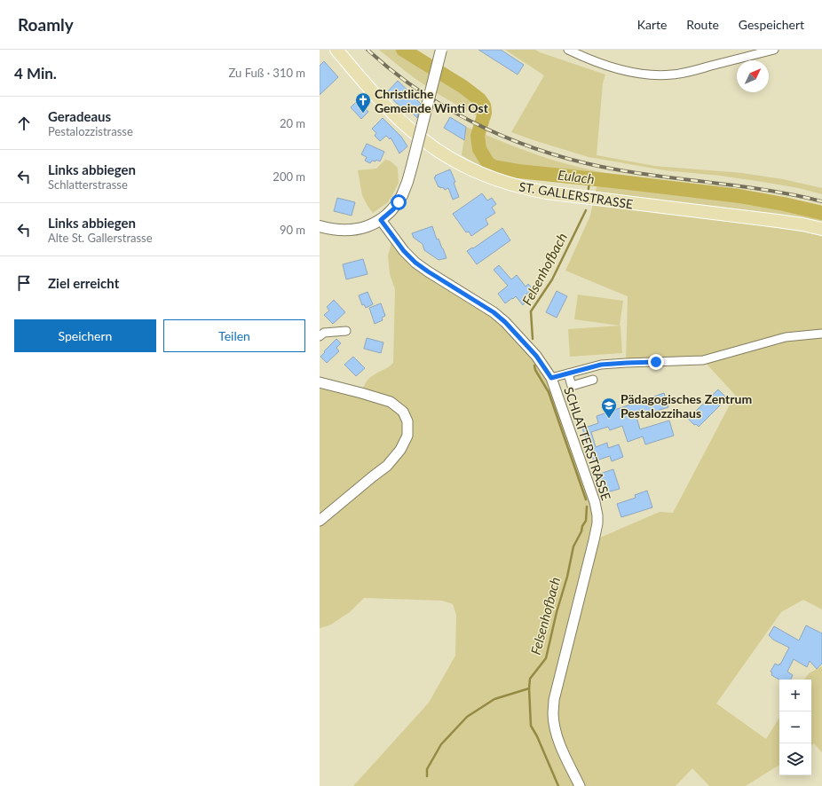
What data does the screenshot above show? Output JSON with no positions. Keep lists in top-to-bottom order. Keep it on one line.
{"streets":{"main road":["ST. GALLERSTRASSE"],"street":["SCHLATTERSTRASSE"]},"water":["Eulach","Felsenhofbach"],"places":{"church":["Christliche Gemeinde Winti Ost"],"school or university":["Pädagogisches Zentrum Pestalozzihaus"]},"north":"top right","page":{"header":"Roamly","nav":["Karte","Route","Gespeichert"],"heading":["4 Min.","Zu Fuß · 310 m"],"list":[["Geradeaus","Pestalozzistrasse","20 m"],["Links abbiegen","Schlatterstrasse","200 m"],["Links abbiegen","Alte St. Gallerstrasse","90 m"],"Ziel erreicht"],"buttons":["Speichern","Teilen"],"map_buttons":["+","−"]}}
